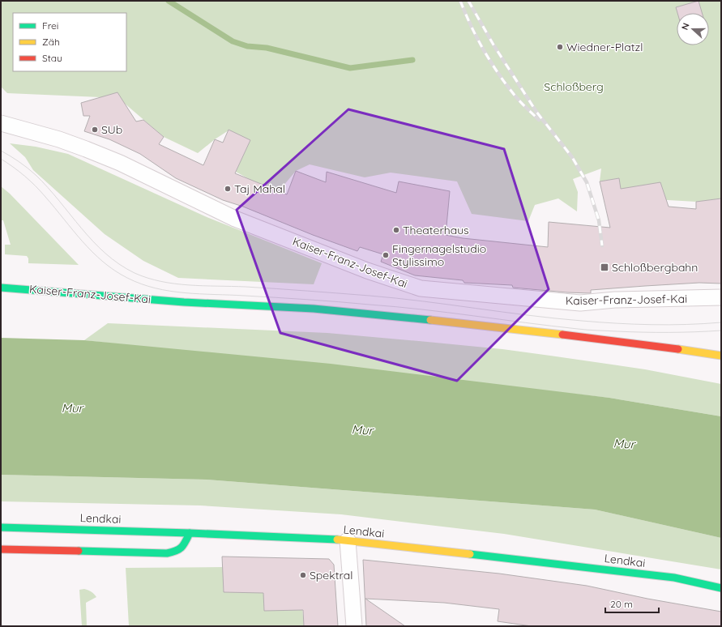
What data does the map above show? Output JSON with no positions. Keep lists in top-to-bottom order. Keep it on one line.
{"streets":{"main road":["Kaiser-Franz-Josef-Kai","Lendkai"]},"water":["Mur"],"parks":["Schloßberg"],"places":{"other":["Wiedner-Platzl","SUb","Taj Mahal","Theaterhaus","Fingernagelstudio Stylissimo","Spektral"],"transit":["Schloßbergbahn"]},"legend":["Frei","Zäh","Stau"],"scale_bar":"20 m","north":"left"}
